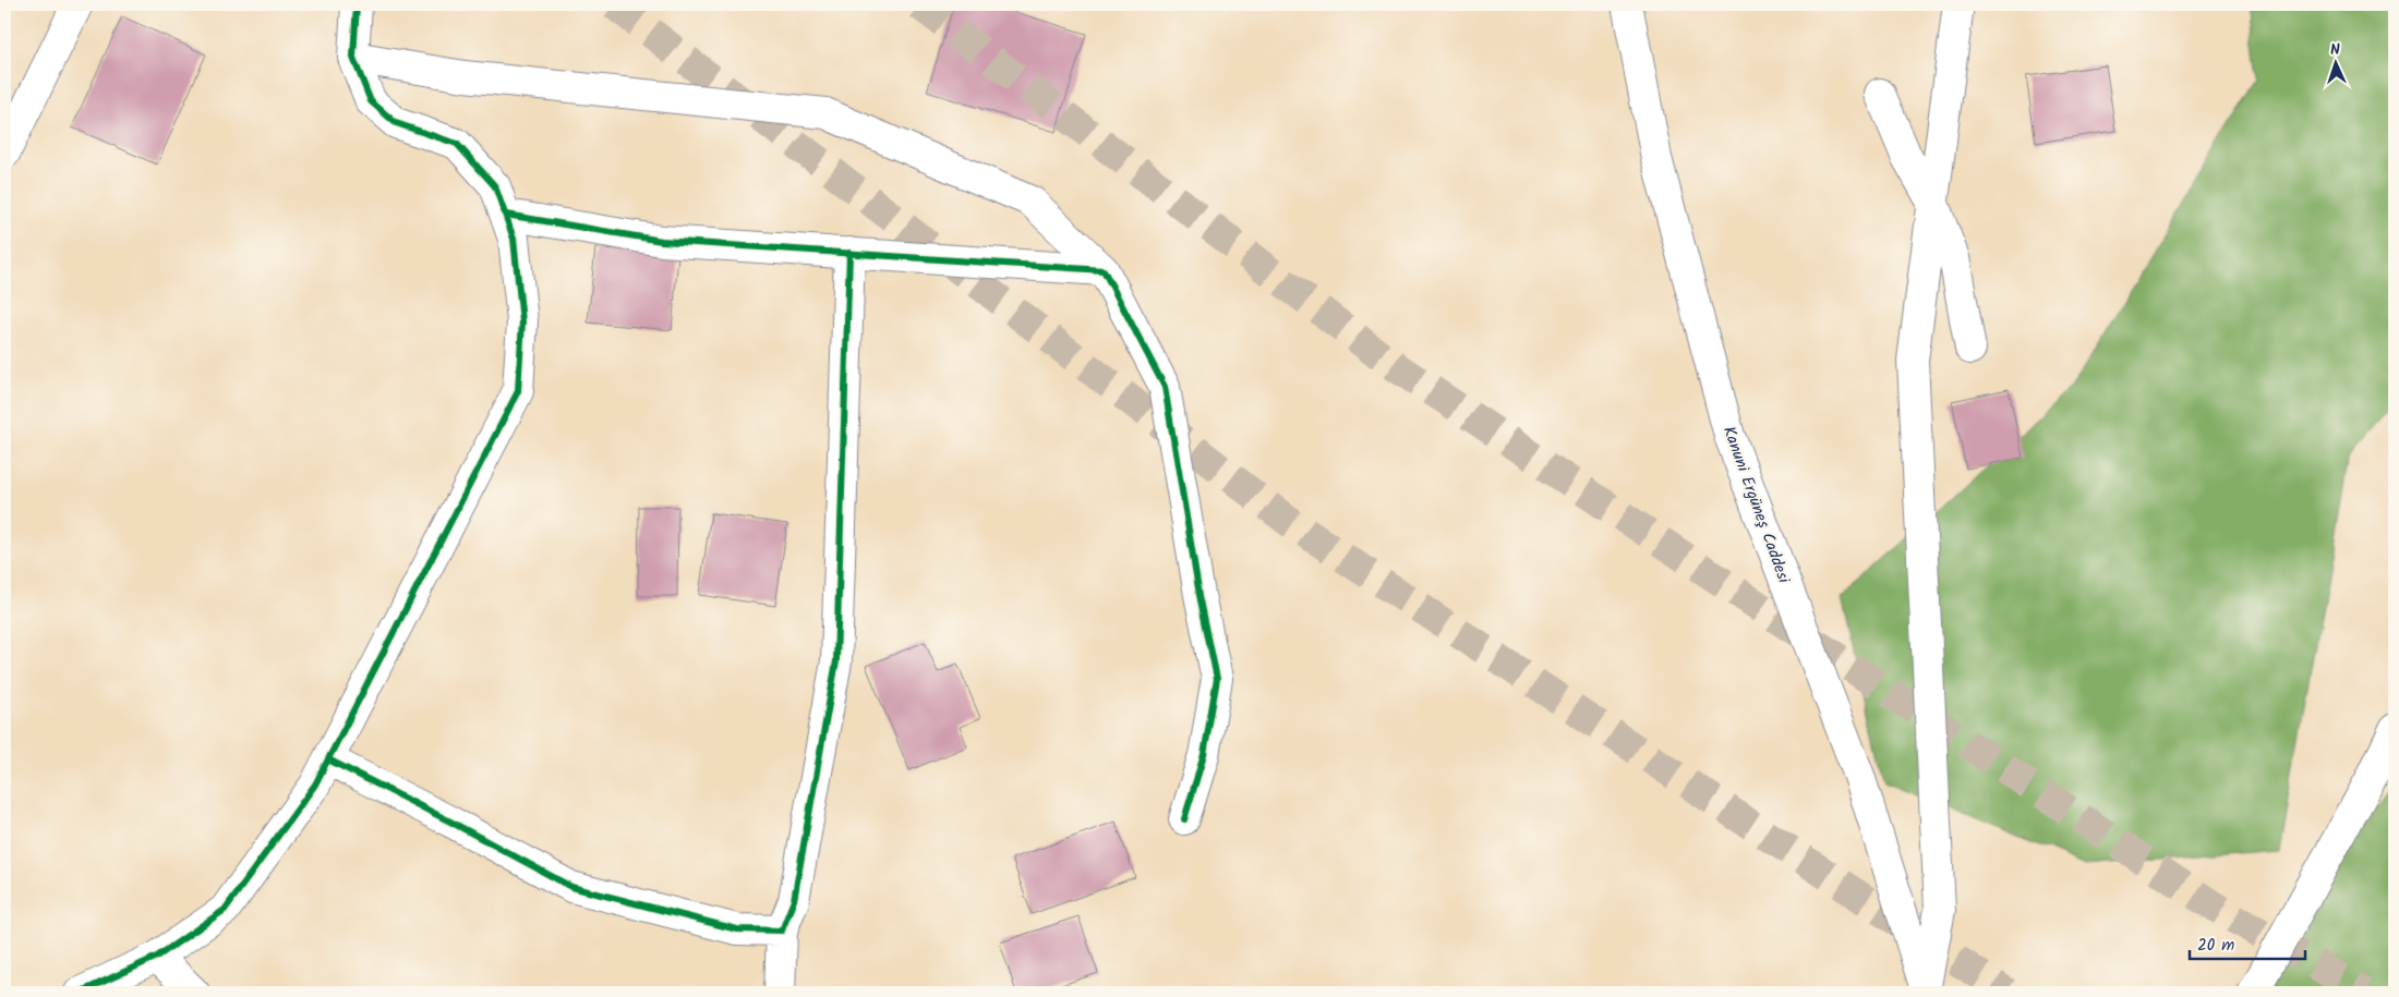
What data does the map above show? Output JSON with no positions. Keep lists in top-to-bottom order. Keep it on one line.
{"streets":{"street":["Kanuni Ergüneş Caddesi"]},"scale_bar":"20 m","north":"top"}
